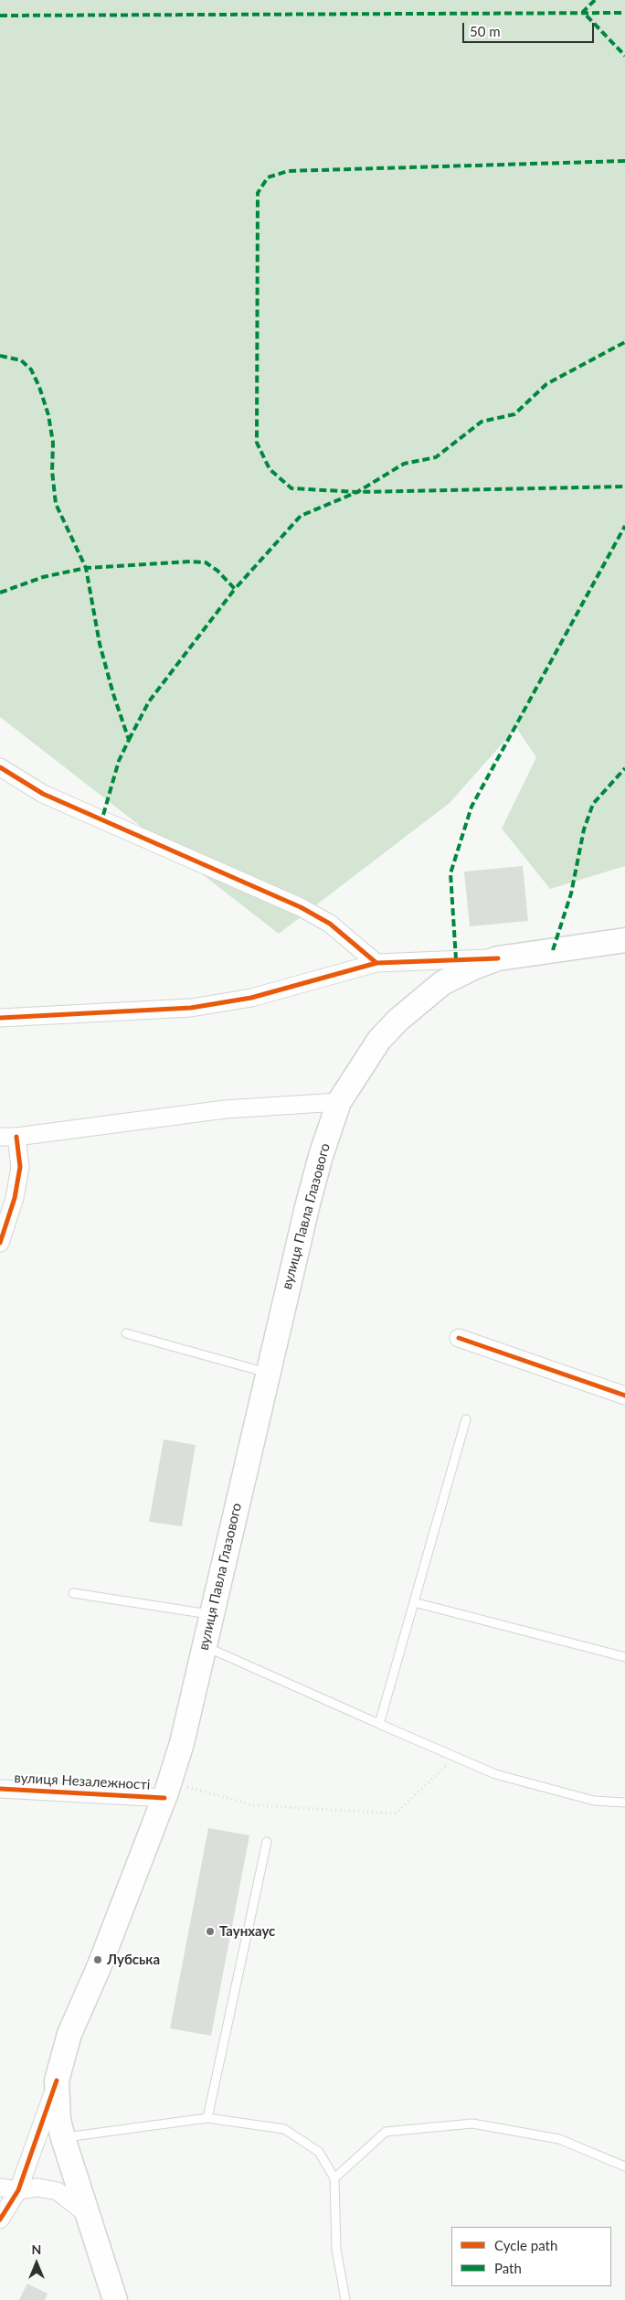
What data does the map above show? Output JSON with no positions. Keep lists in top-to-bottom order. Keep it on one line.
{"streets":{"main road":["вулиця Павла Глазового"],"street":["вулиця Незалежності"]},"crossings":[["вулиця Павла Глазового","вулиця Незалежності"]],"places":["Таунхаус","Лубська"],"legend":["Cycle path","Path"],"scale_bar":"50 m","north":"top"}
